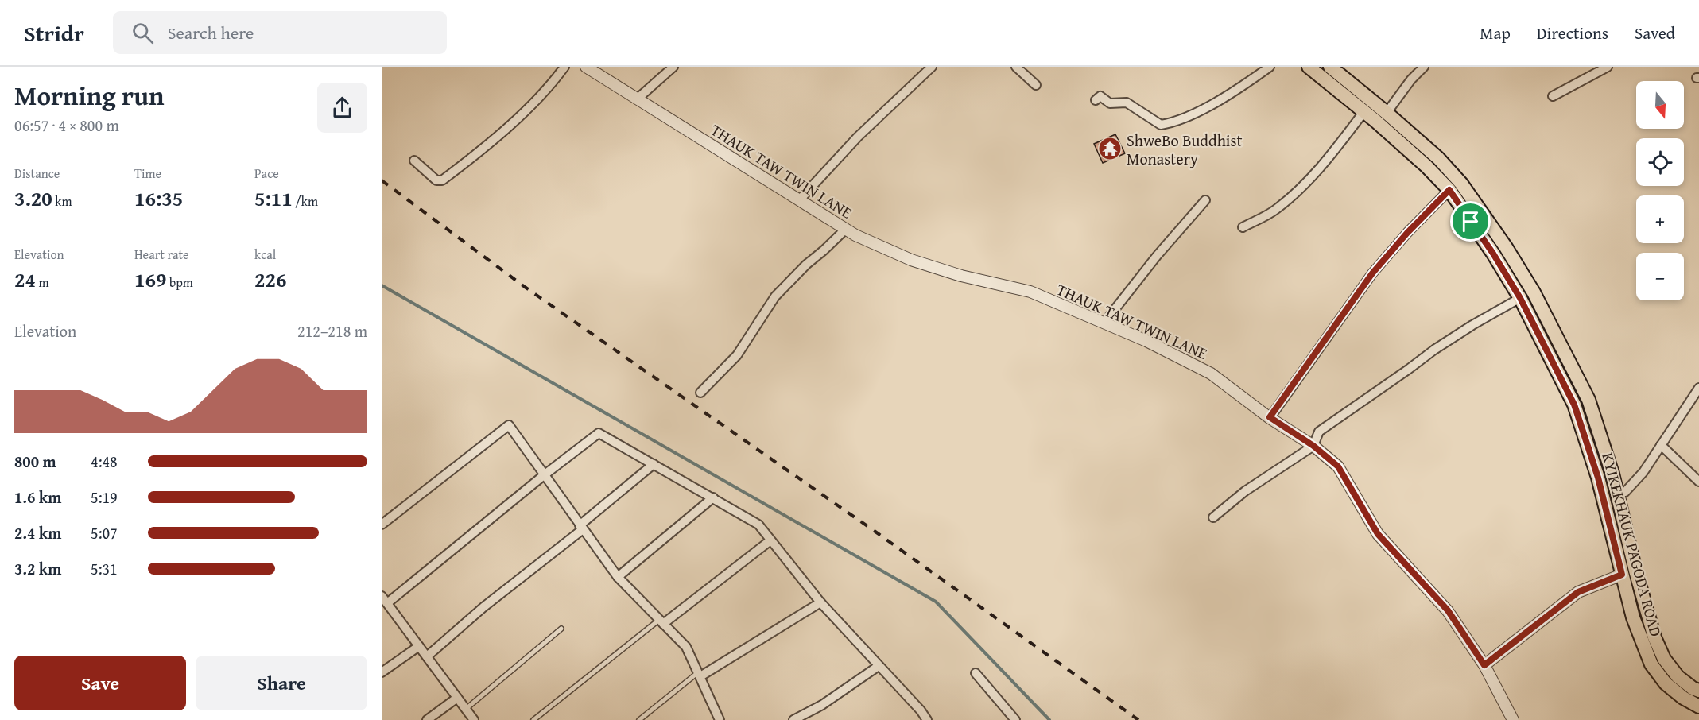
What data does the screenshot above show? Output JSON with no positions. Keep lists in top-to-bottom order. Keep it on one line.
{"streets":{"main road":["KYIKEKHAUK PAGODA ROAD"],"street":["THAUK TAW TWIN LANE"]},"places":{"temple":["ShweBo Buddhist Monastery"]},"north":"bottom","page":{"header":"Stridr","search":"Search here","nav":["Map","Directions","Saved"],"heading":["Morning run","06:57 · 4 × 800 m"],"map_buttons":["+","−"],"stats":[["Distance","3.20 km"],["Time","16:35"],["Pace","5:11 /km"],["Elevation","24 m"],["Heart rate","169 bpm"],["kcal","226"]],"chart":["Elevation","212–218 m"],"list":[{"name":"800 m","note":"4:48"},{"name":"1.6 km","note":"5:19"},{"name":"2.4 km","note":"5:07"},{"name":"3.2 km","note":"5:31"}],"buttons":["Save","Share"]}}
